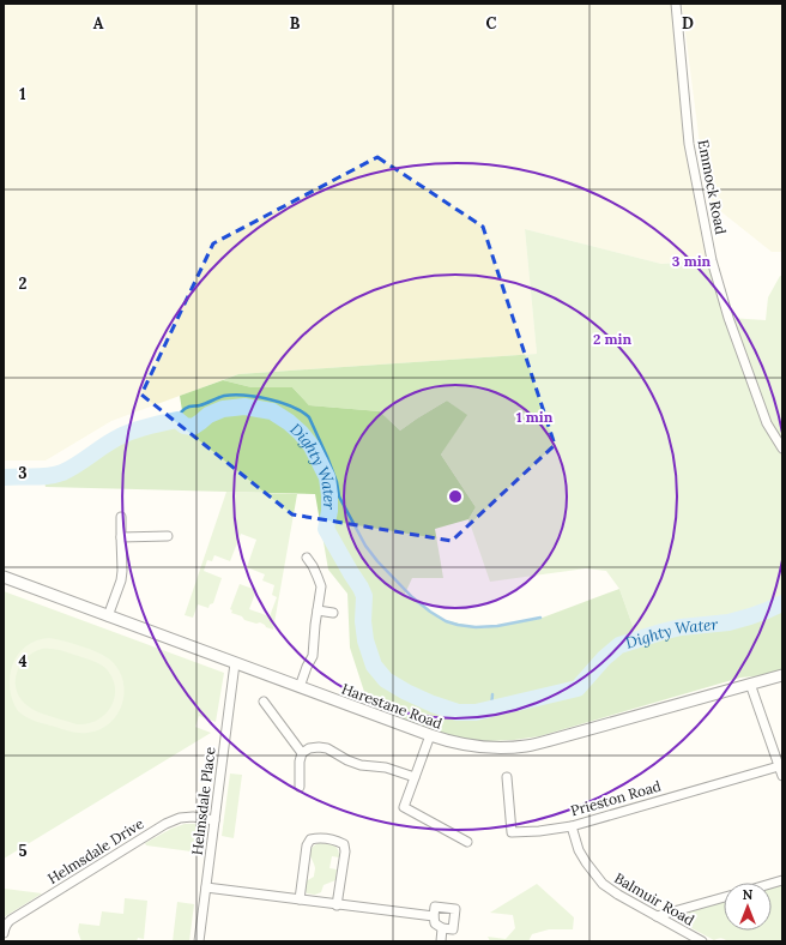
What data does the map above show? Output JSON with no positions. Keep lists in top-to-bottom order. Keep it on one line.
{"streets":{"street":["Emmock Road","Harestane Road","Prieston Road","Helmsdale Place","Helmsdale Drive","Balmuir Road"]},"crossings":[["Harestane Road","Helmsdale Place"],["Prieston Road","Balmuir Road"],["Helmsdale Place","Helmsdale Drive"]],"water":["Dighty Water"],"north":"top","grid":{"columns":["A","B","C","D"],"rows":["1","2","3","4","5"]},"rings":["3 min","2 min","1 min"]}
